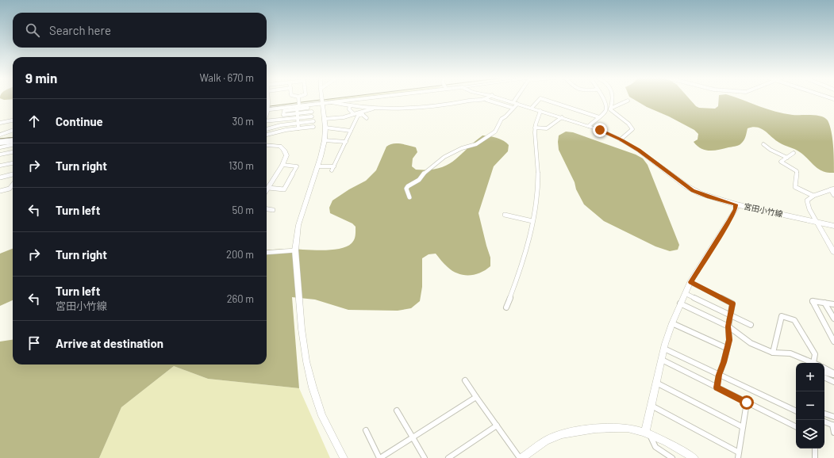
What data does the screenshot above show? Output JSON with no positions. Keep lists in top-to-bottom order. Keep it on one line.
{"streets":{"main road":["宮田小竹線"]},"page":{"search":"Search here","heading":["9 min","Walk · 670 m"],"list":[["Continue","30 m"],["Turn right","130 m"],["Turn left","50 m"],["Turn right","200 m"],["Turn left","宮田小竹線","260 m"],"Arrive at destination"],"map_buttons":["+","−"]}}
